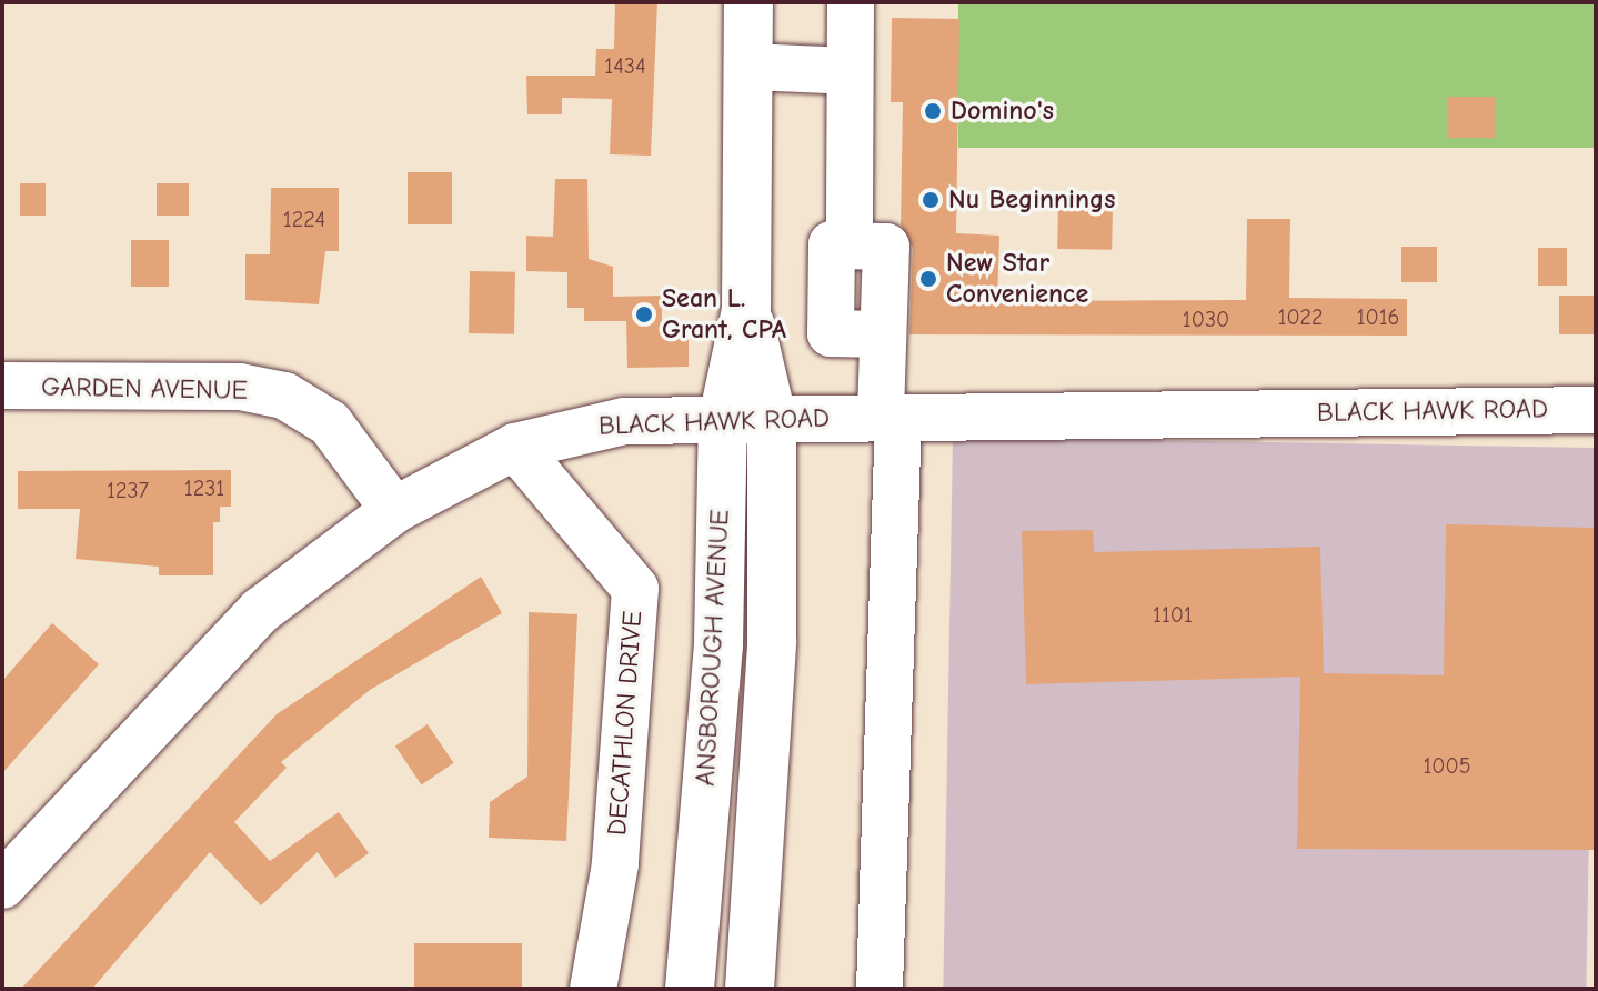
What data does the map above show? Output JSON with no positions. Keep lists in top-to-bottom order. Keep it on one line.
{"streets":{"main road":["ANSBOROUGH AVENUE"],"street":["GARDEN AVENUE","BLACK HAWK ROAD","DECATHLON DRIVE"]},"crossings":[["GARDEN AVENUE","BLACK HAWK ROAD"],["BLACK HAWK ROAD","ANSBOROUGH AVENUE"],["BLACK HAWK ROAD","DECATHLON DRIVE"]],"places":["Domino's","Nu Beginnings","New Star Convenience","Sean L. Grant, CPA"],"house_numbers":["1434","1224","1022","1016","1030","1231","1237","1101","1005"]}
